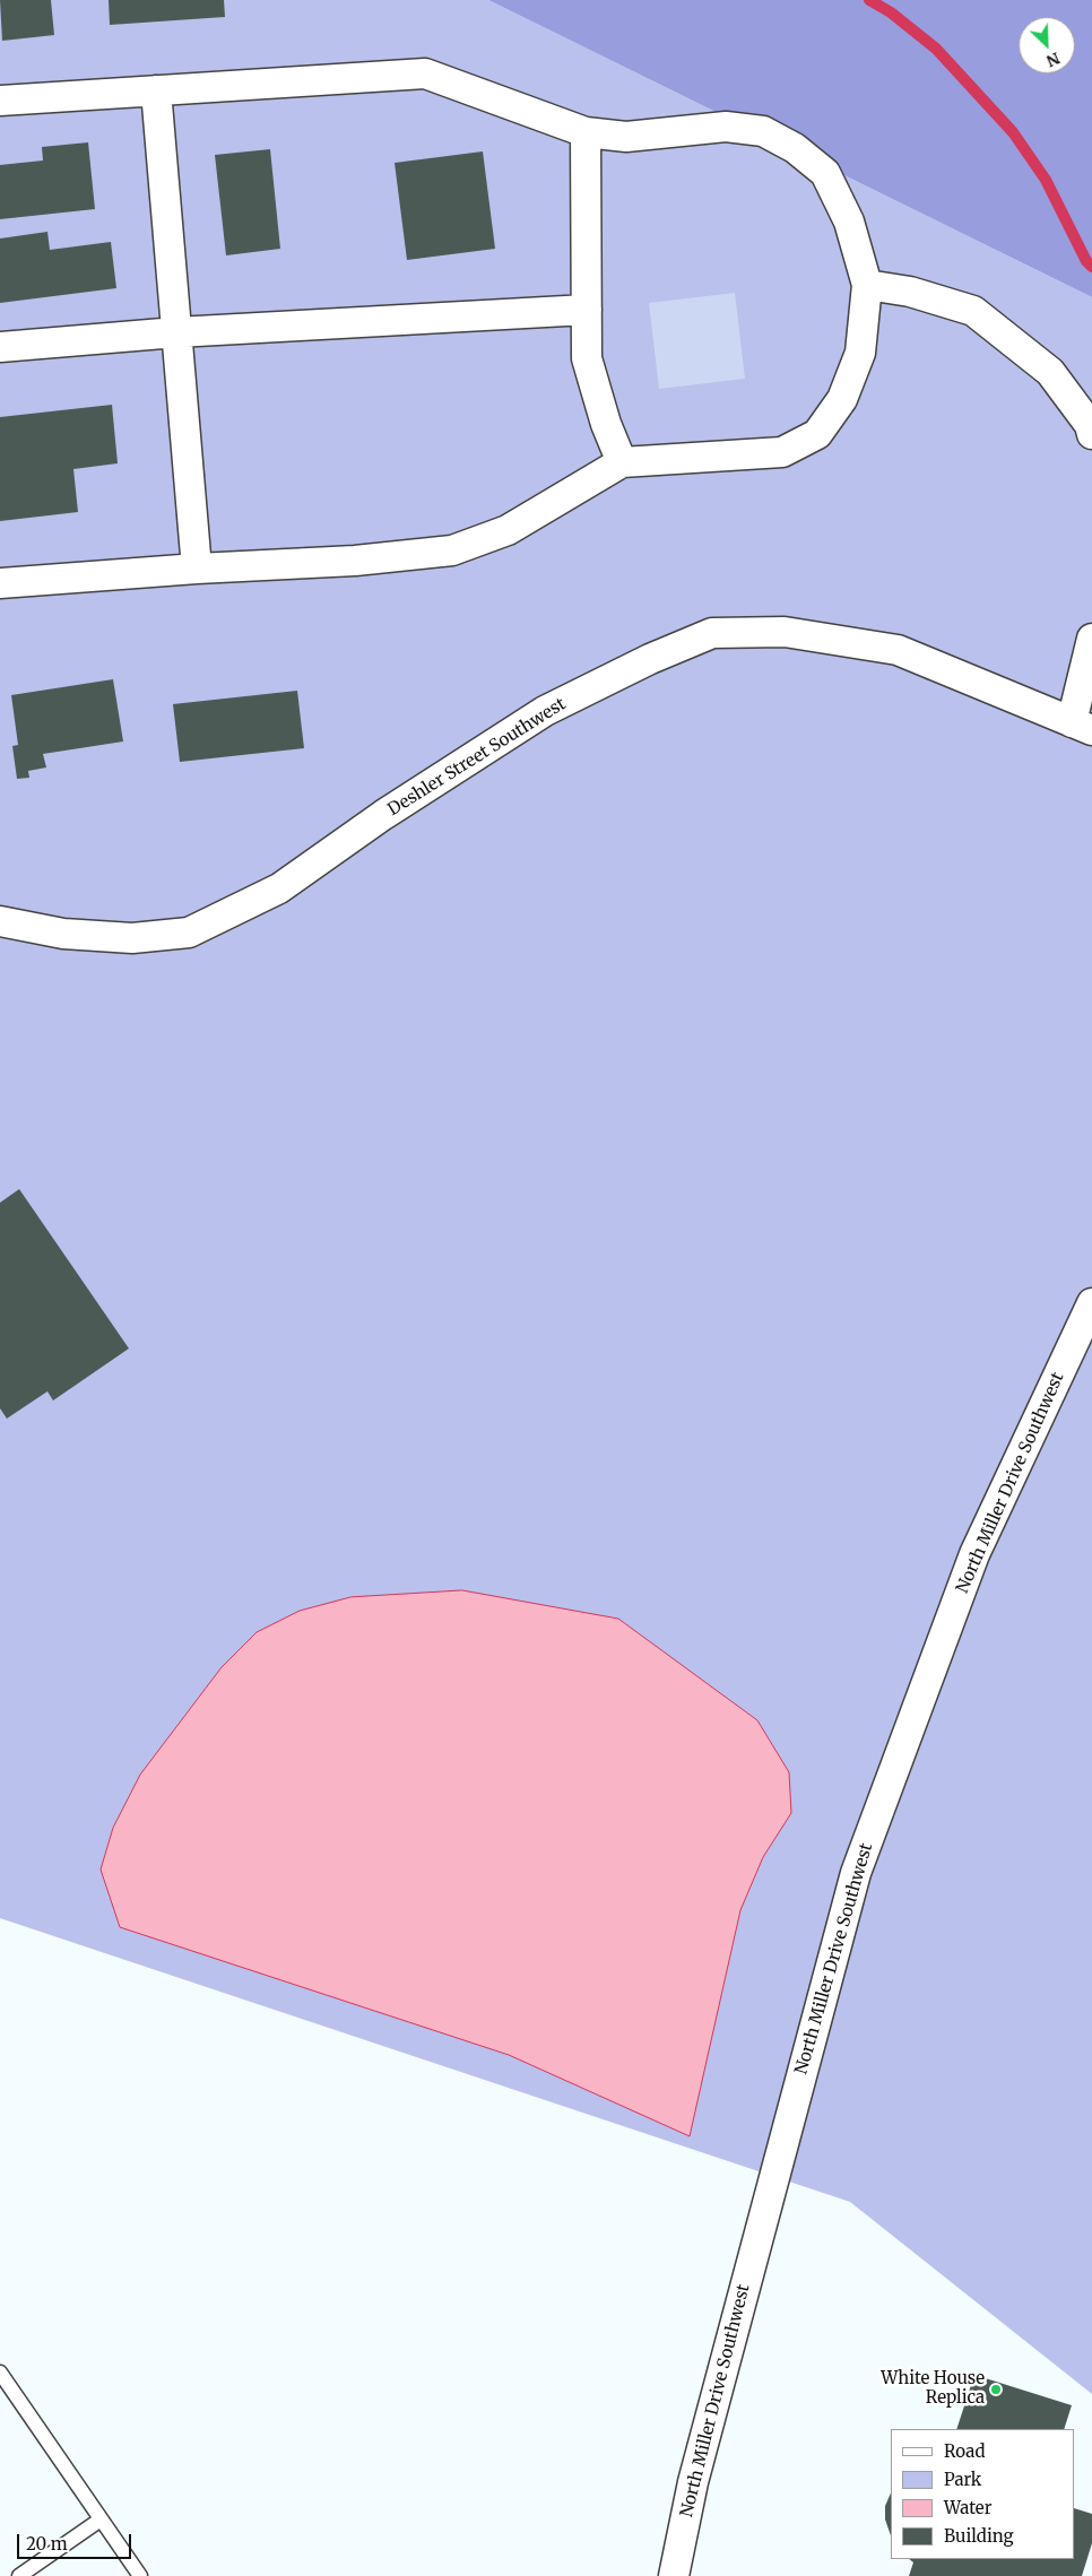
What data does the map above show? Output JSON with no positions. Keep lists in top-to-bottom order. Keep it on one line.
{"streets":{"street":["Deshler Street Southwest","North Miller Drive Southwest"]},"places":["White House Replica"],"legend":["Road","Park","Water","Building"],"scale_bar":"20 m","north":"bottom right"}
